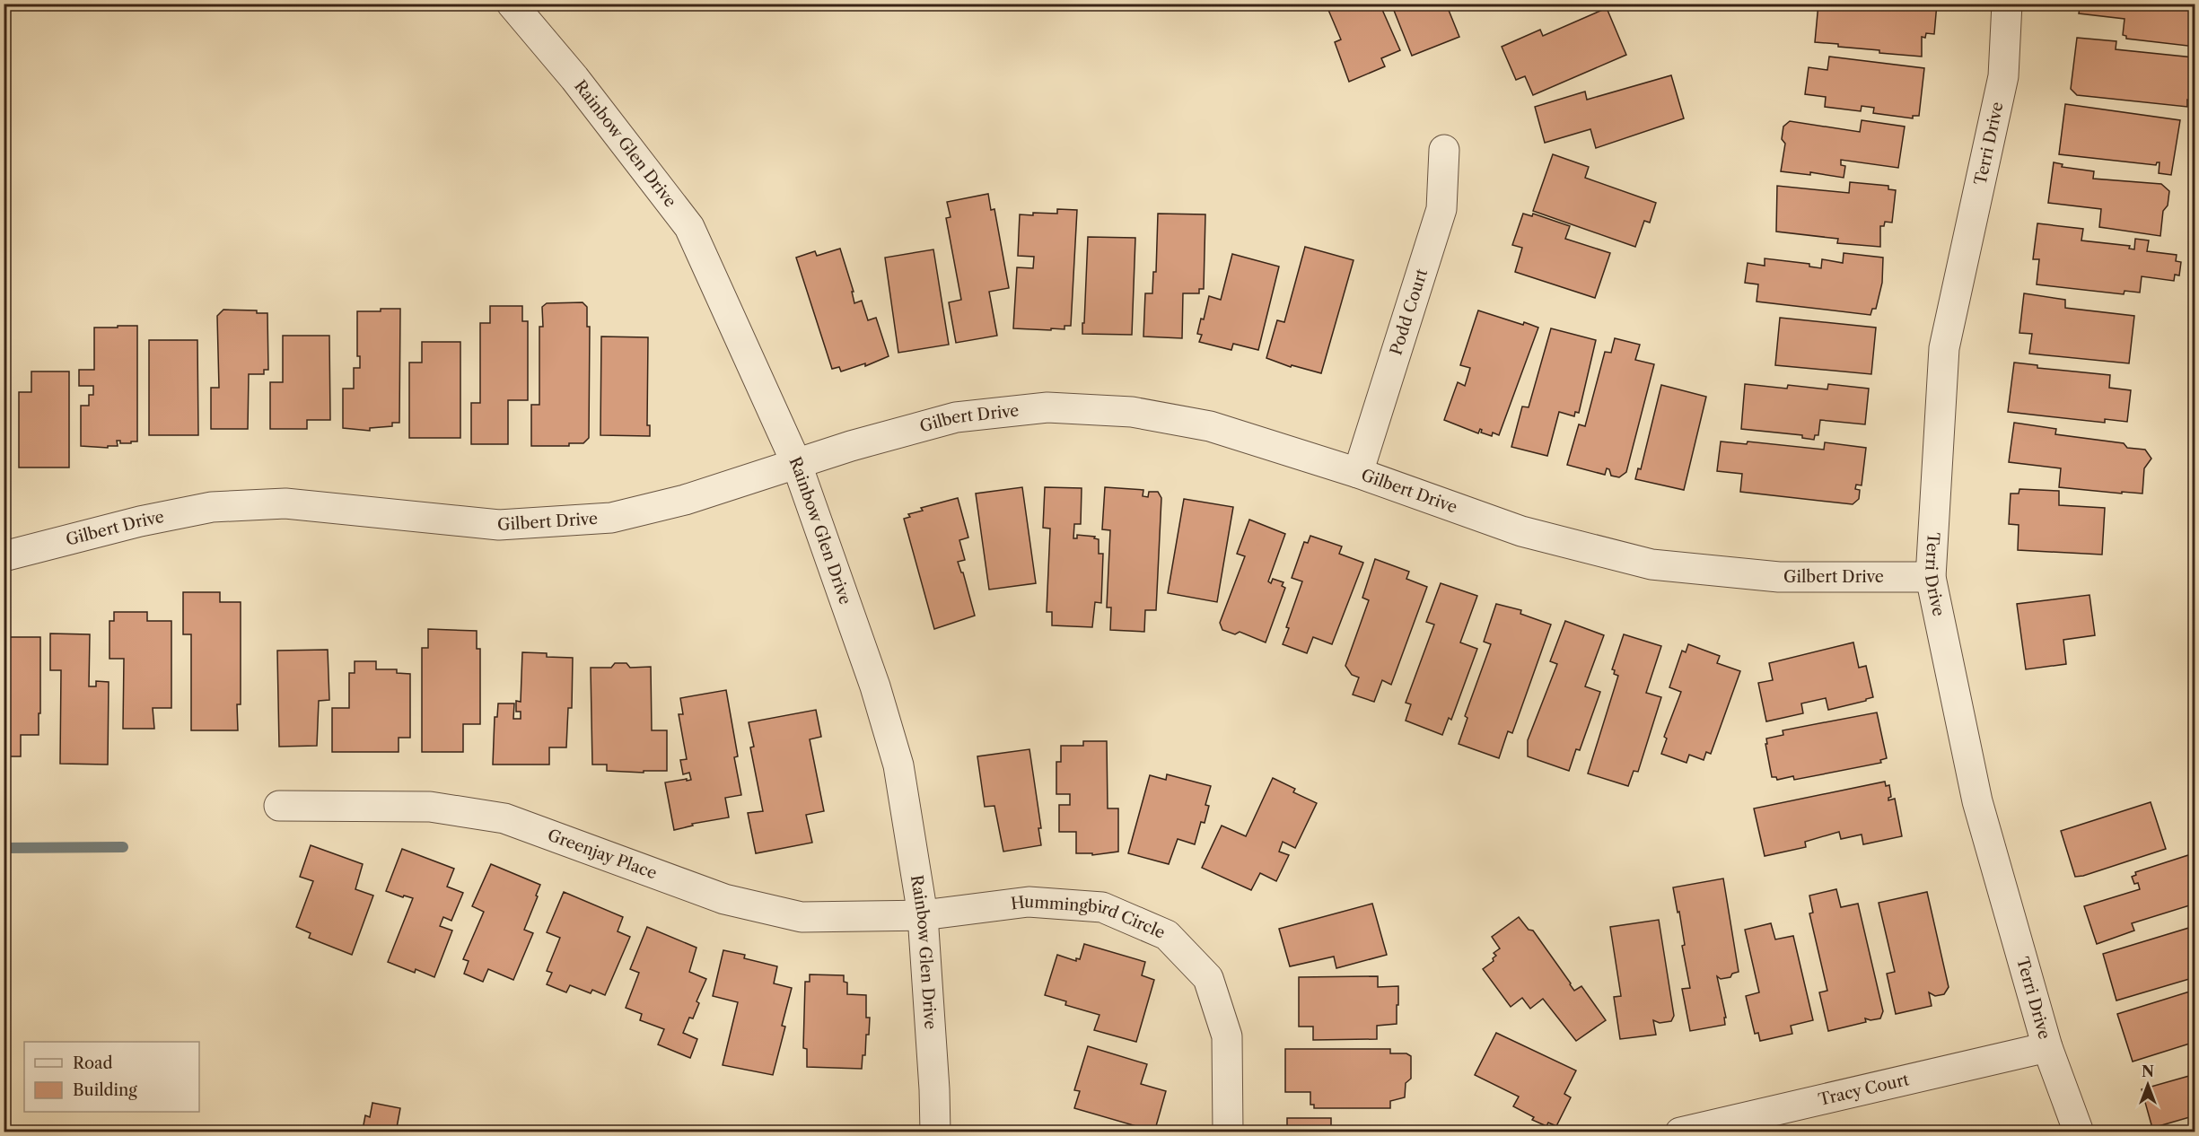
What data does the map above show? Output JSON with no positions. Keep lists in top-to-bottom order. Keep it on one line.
{"streets":{"street":["Rainbow Glen Drive","Terri Drive","Podd Court","Gilbert Drive","Greenjay Place","Hummingbird Circle","Tracy Court"]},"crossings":[["Rainbow Glen Drive","Gilbert Drive"],["Rainbow Glen Drive","Greenjay Place"],["Rainbow Glen Drive","Hummingbird Circle"],["Terri Drive","Gilbert Drive"],["Terri Drive","Tracy Court"],["Podd Court","Gilbert Drive"],["Greenjay Place","Hummingbird Circle"]],"legend":["Road","Building"],"north":"top"}
